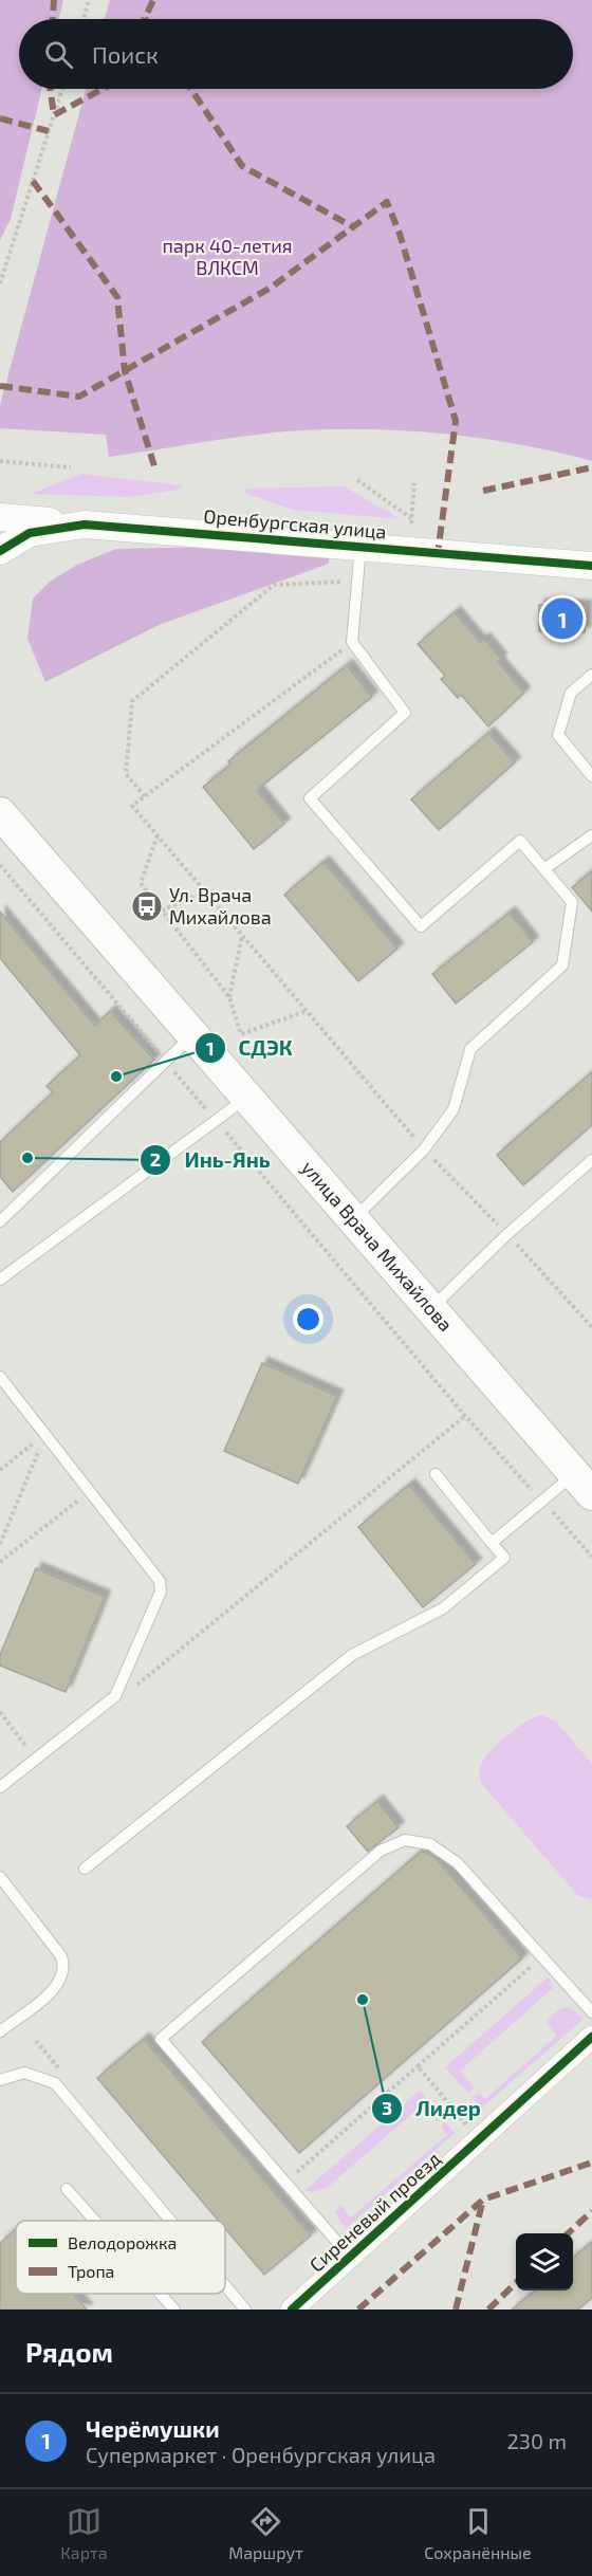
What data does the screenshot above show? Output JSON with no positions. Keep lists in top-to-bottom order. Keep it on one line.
{"streets":{"main road":["улица Врача Михайлова"],"street":["Оренбургская улица","Сиреневый проезд"]},"parks":["парк 40-летия ВЛКСМ"],"places":{"bus stop":["Ул. Врача Михайлова"],"other":["СДЭК","Инь-Янь","Лидер"]},"legend":["Велодорожка","Тропа"],"page":{"search":"Поиск","pins":"1","heading":"Рядом","list":[{"mark":"1","name":"Черёмушки","note":"Супермаркет · Оренбургская улица","value":"230 m"}],"nav":["Карта","Маршрут","Сохранённые"]}}
